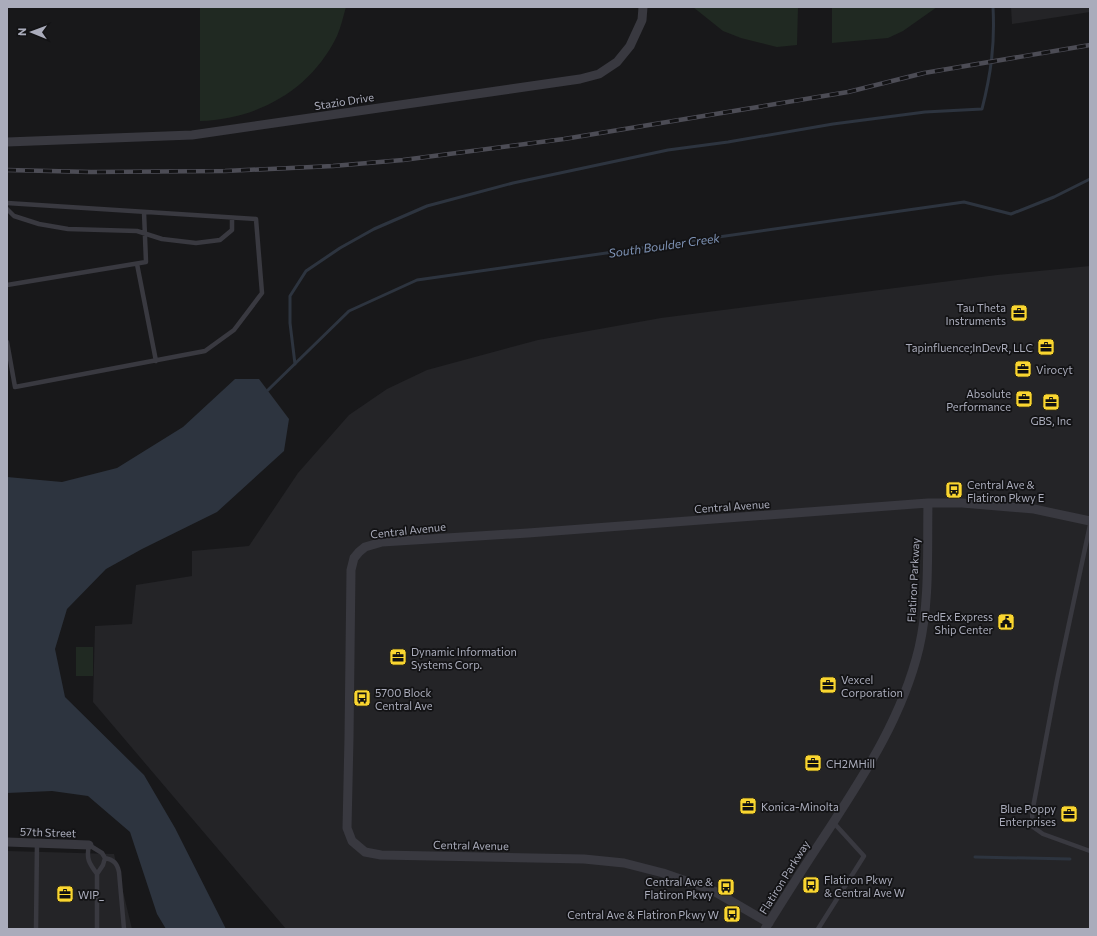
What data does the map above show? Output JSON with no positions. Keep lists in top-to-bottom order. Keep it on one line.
{"streets":{"street":["Stazio Drive","Central Avenue","Flatiron Parkway","57th Street"]},"crossings":[["Central Avenue","Flatiron Parkway"]],"water":["South Boulder Creek"],"places":{"office":["Tau Theta Instruments","Tapinfluence;InDevR, LLC","Virocyt","Absolute Performance","GBS, Inc","Dynamic Information Systems Corp.","Vexcel Corporation","CH2MHill","Konica-Minolta","Blue Poppy Enterprises","WIP_"],"bus stop":["Central Ave & Flatiron Pkwy E","5700 Block Central Ave","Flatiron Pkwy & Central Ave W","Central Ave & Flatiron Pkwy","Central Ave & Flatiron Pkwy W"],"public building":["FedEx Express Ship Center"]},"north":"left"}
